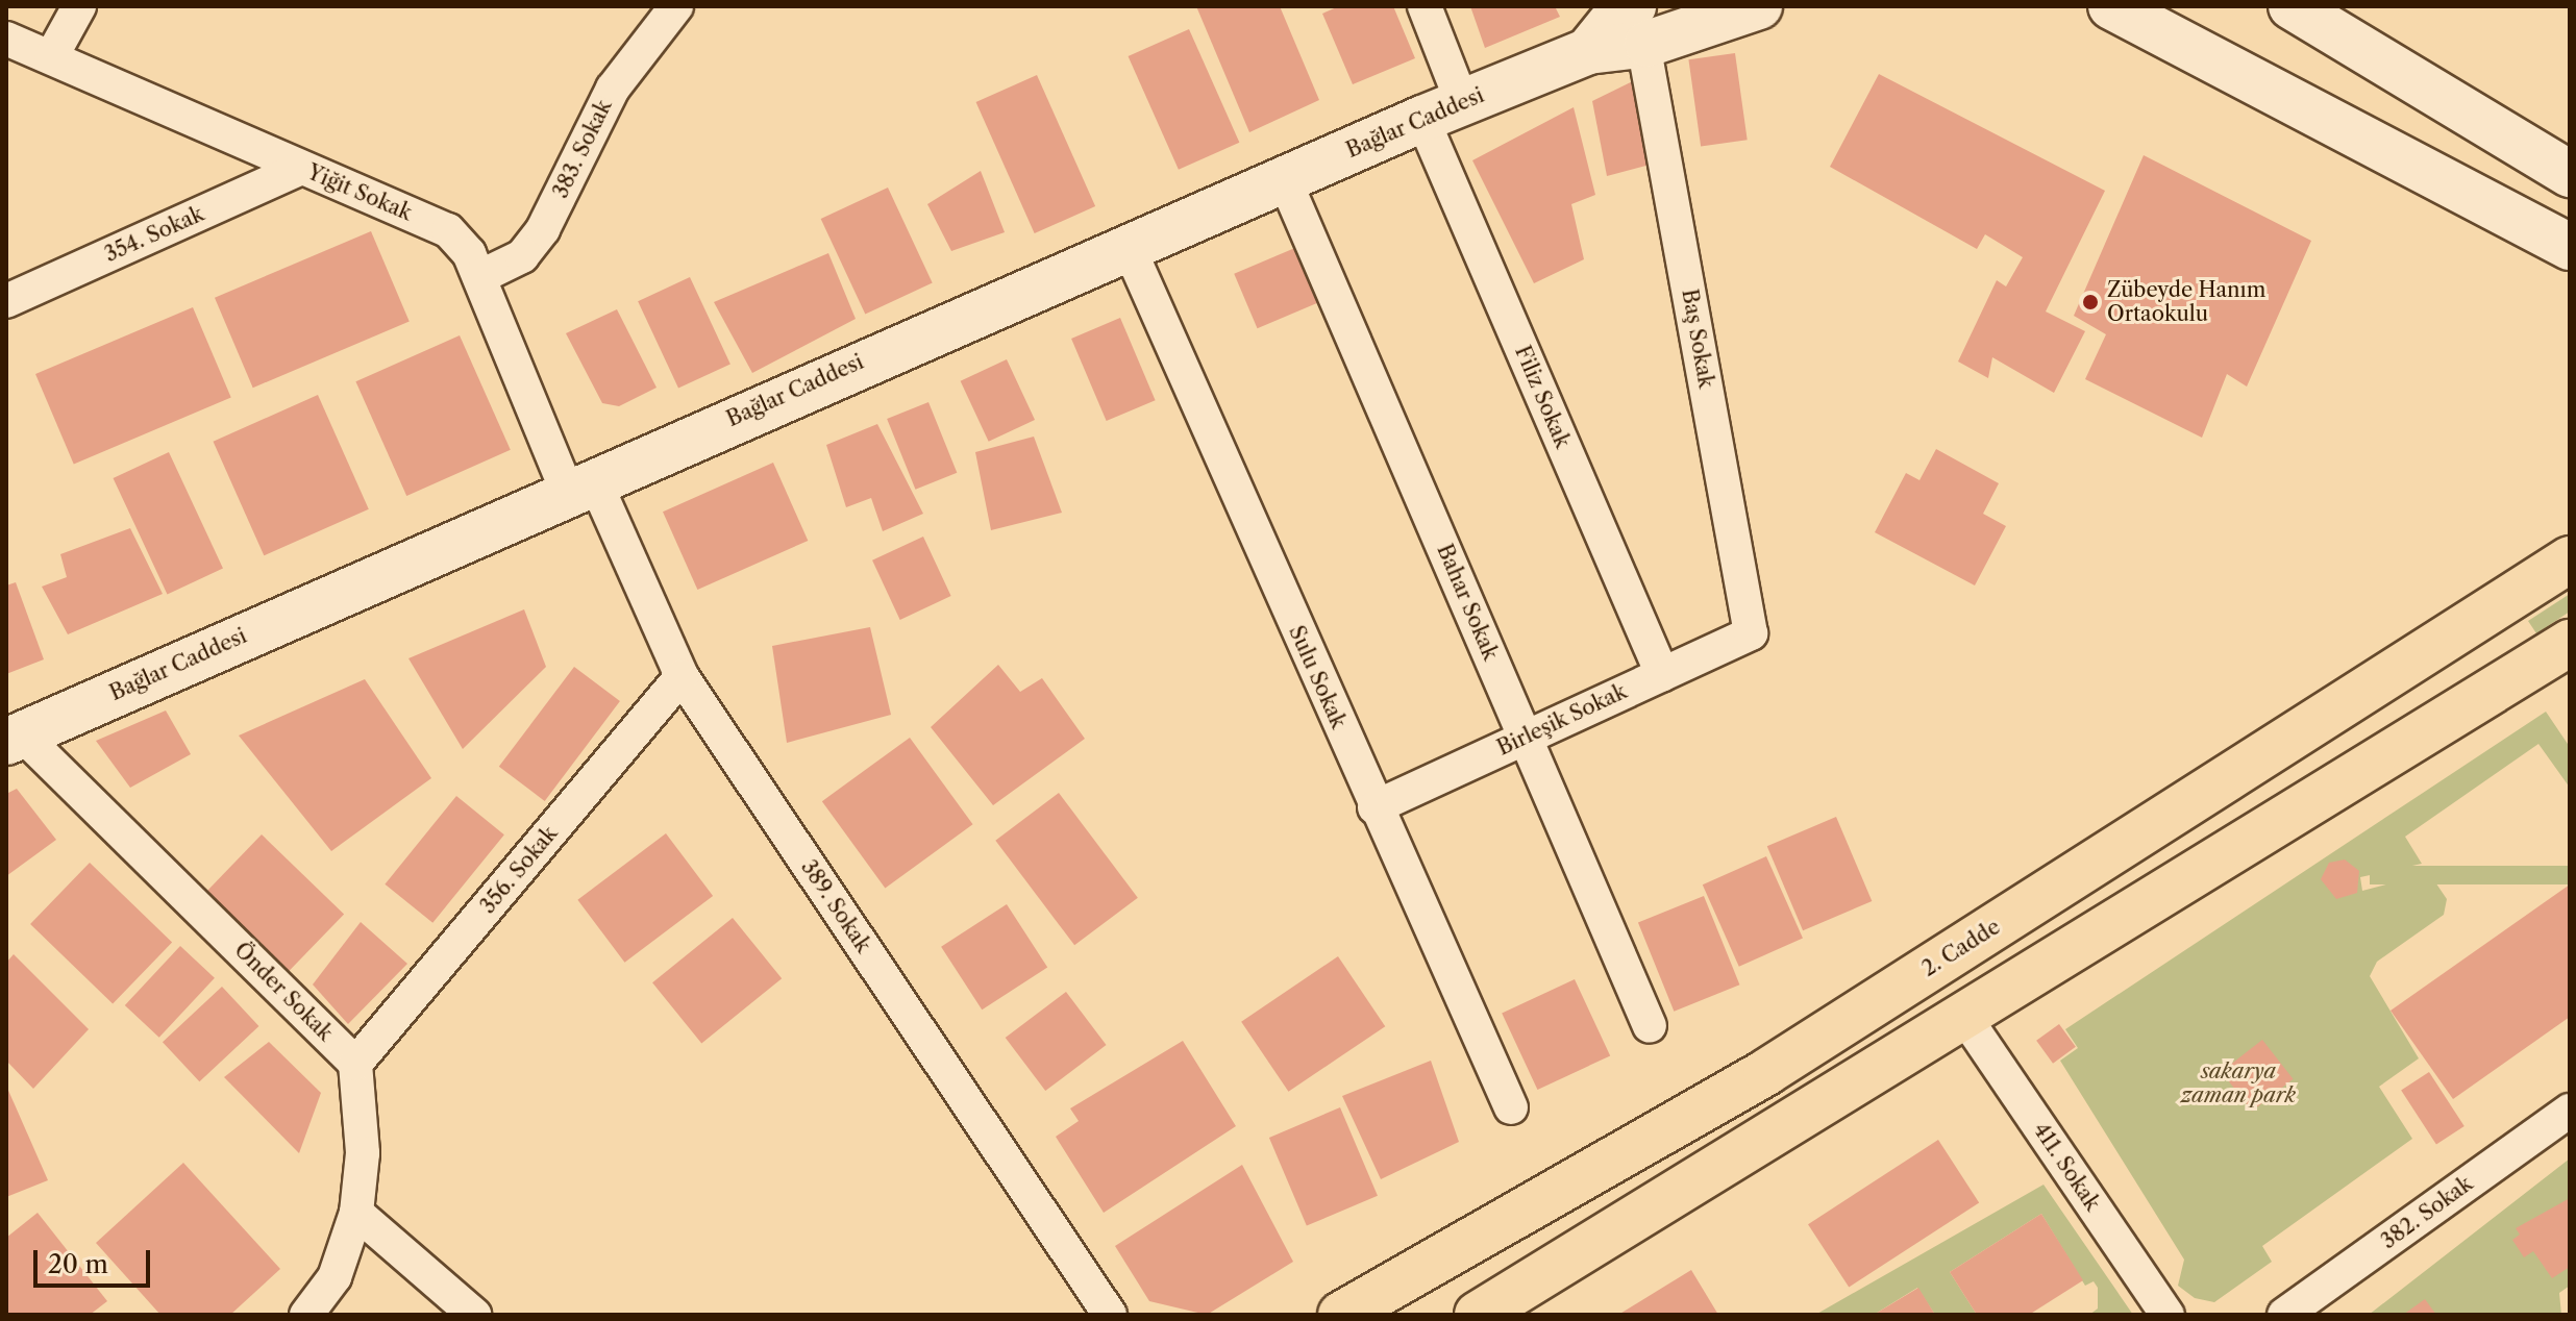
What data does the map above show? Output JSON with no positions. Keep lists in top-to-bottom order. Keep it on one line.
{"streets":{"main road":["2. Cadde"],"street":["Bağlar Caddesi","383. Sokak","Yiğit Sokak","354. Sokak","Baş Sokak","Filiz Sokak","Bahar Sokak","Sulu Sokak","Birleşik Sokak","356. Sokak","389. Sokak","Önder Sokak","411. Sokak","382. Sokak"]},"crossings":[["Bağlar Caddesi","Yiğit Sokak"],["Bağlar Caddesi","Baş Sokak"],["Bağlar Caddesi","Filiz Sokak"],["Bağlar Caddesi","Bahar Sokak"],["Bağlar Caddesi","Sulu Sokak"],["Bağlar Caddesi","389. Sokak"],["Bağlar Caddesi","Önder Sokak"],["383. Sokak","Yiğit Sokak"],["Yiğit Sokak","354. Sokak"],["Yiğit Sokak","389. Sokak"],["Baş Sokak","Birleşik Sokak"],["Filiz Sokak","Birleşik Sokak"],["Bahar Sokak","Birleşik Sokak"],["Sulu Sokak","Birleşik Sokak"],["356. Sokak","389. Sokak"],["356. Sokak","Önder Sokak"]],"parks":["sakarya zaman park"],"places":["Zübeyde Hanım Ortaokulu"],"scale_bar":"20 m"}
